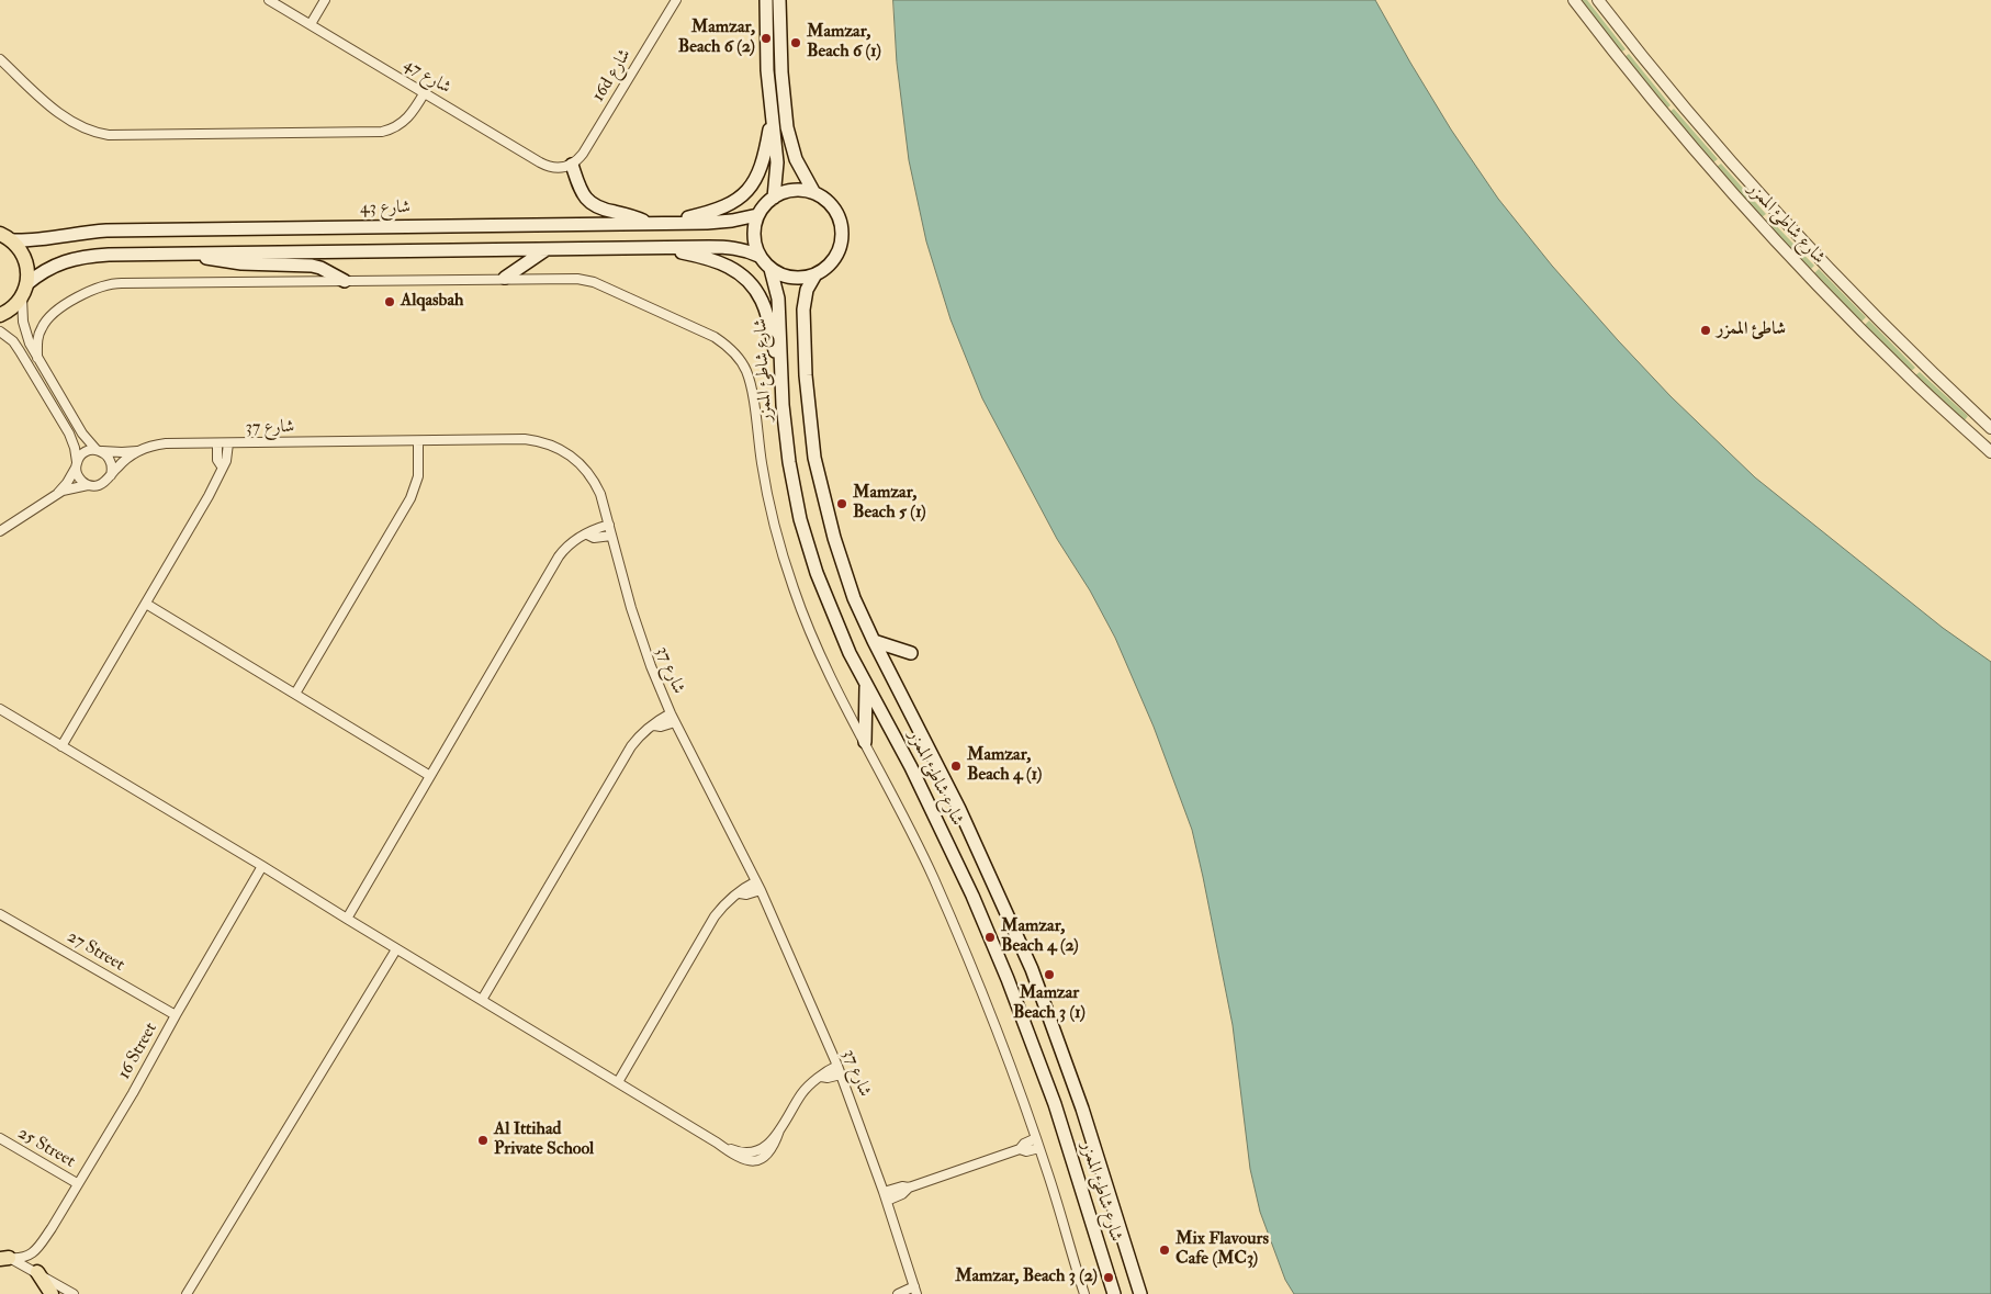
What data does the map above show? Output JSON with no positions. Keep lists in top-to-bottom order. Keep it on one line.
{"streets":{"main road":["شارع 43","شارع شاطئ الممزر"],"street":["16d شارع","شارع 47","شارع 37","27 Street","16 Street","25 Street"]},"crossings":[["16d شارع","شارع 47"],["شارع 43","شارع شاطئ الممزر"],["27 Street","16 Street"],["16 Street","25 Street"]],"places":["Mamzar, Beach 6 (2)","Mamzar, Beach 6 (1)","Alqasbah","شاطئ الممزر","Mamzar, Beach 5 (1)","Mamzar, Beach 4 (1)","Mamzar, Beach 4 (2)","Mamzar Beach 3 (1)","Al Ittihad Private School","Mix Flavours Cafe (MC3)","Mamzar, Beach 3 (2)"]}
